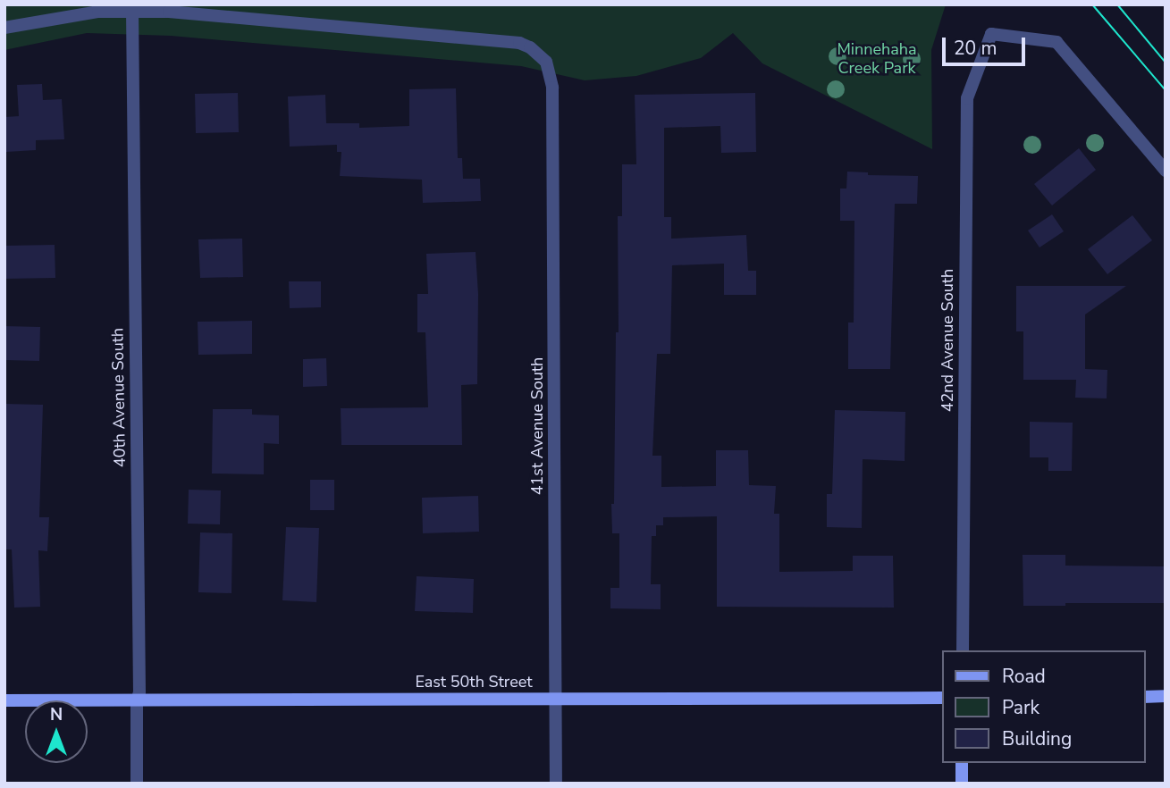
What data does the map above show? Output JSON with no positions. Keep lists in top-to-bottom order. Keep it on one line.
{"streets":{"street":["42nd Avenue South","40th Avenue South","41st Avenue South","East 50th Street"]},"crossings":[["40th Avenue South","41st Avenue South"],["40th Avenue South","East 50th Street"],["41st Avenue South","East 50th Street"]],"parks":["Minnehaha Creek Park"],"legend":["Road","Park","Building"],"scale_bar":"20 m","north":"top"}
